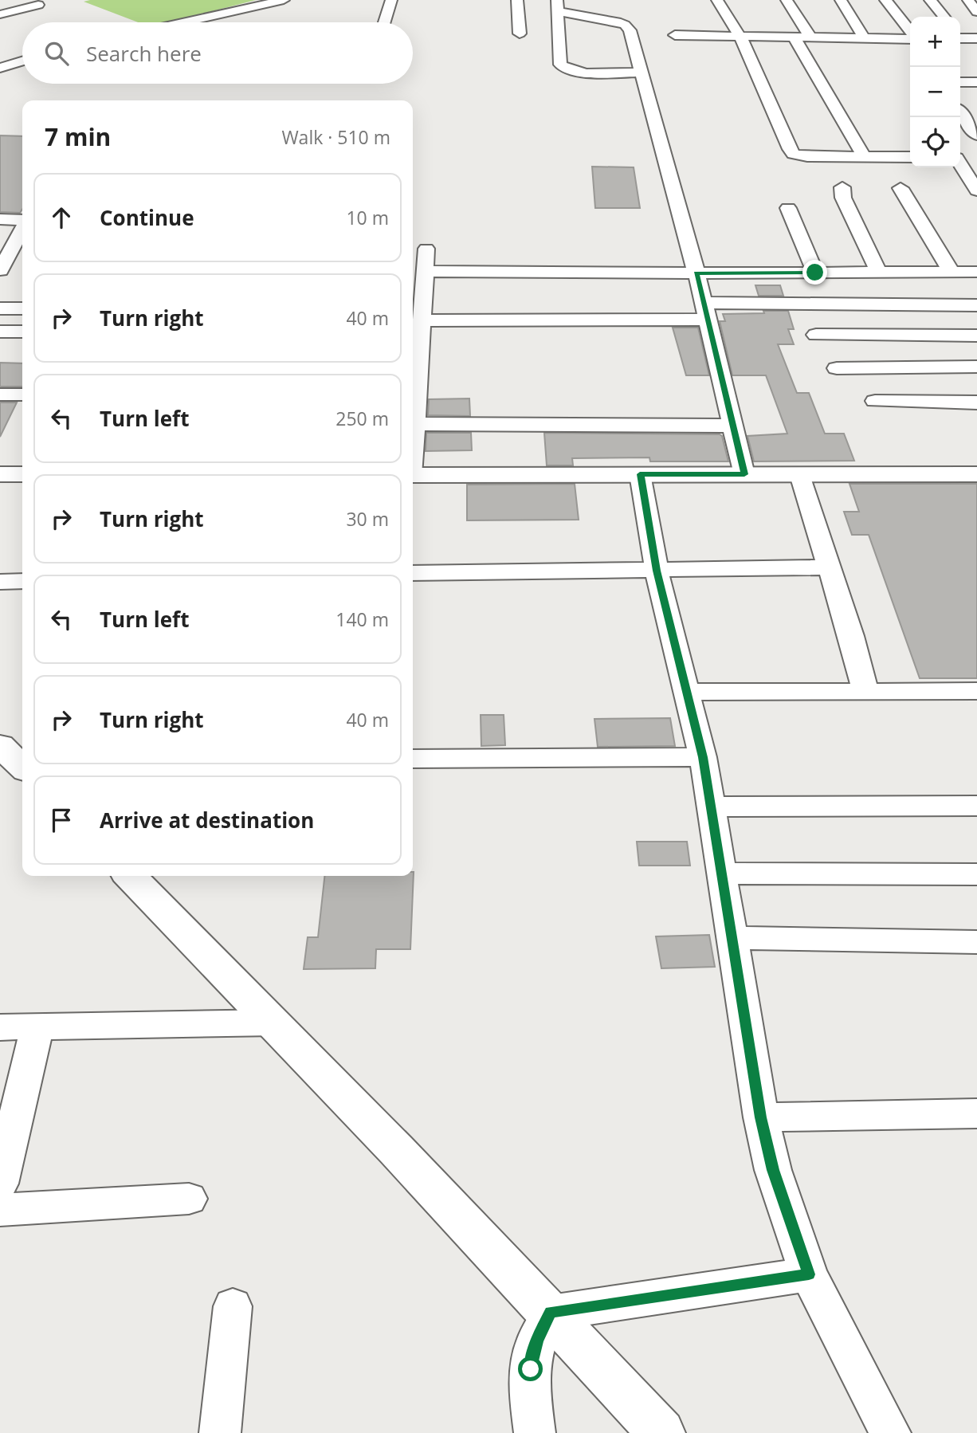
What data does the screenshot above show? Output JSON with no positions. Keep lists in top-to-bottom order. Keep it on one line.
{"page":{"map_buttons":["+","−"],"search":"Search here","heading":["7 min","Walk · 510 m"],"list":[["Continue","10 m"],["Turn right","40 m"],["Turn left","250 m"],["Turn right","30 m"],["Turn left","140 m"],["Turn right","40 m"],"Arrive at destination"]}}
